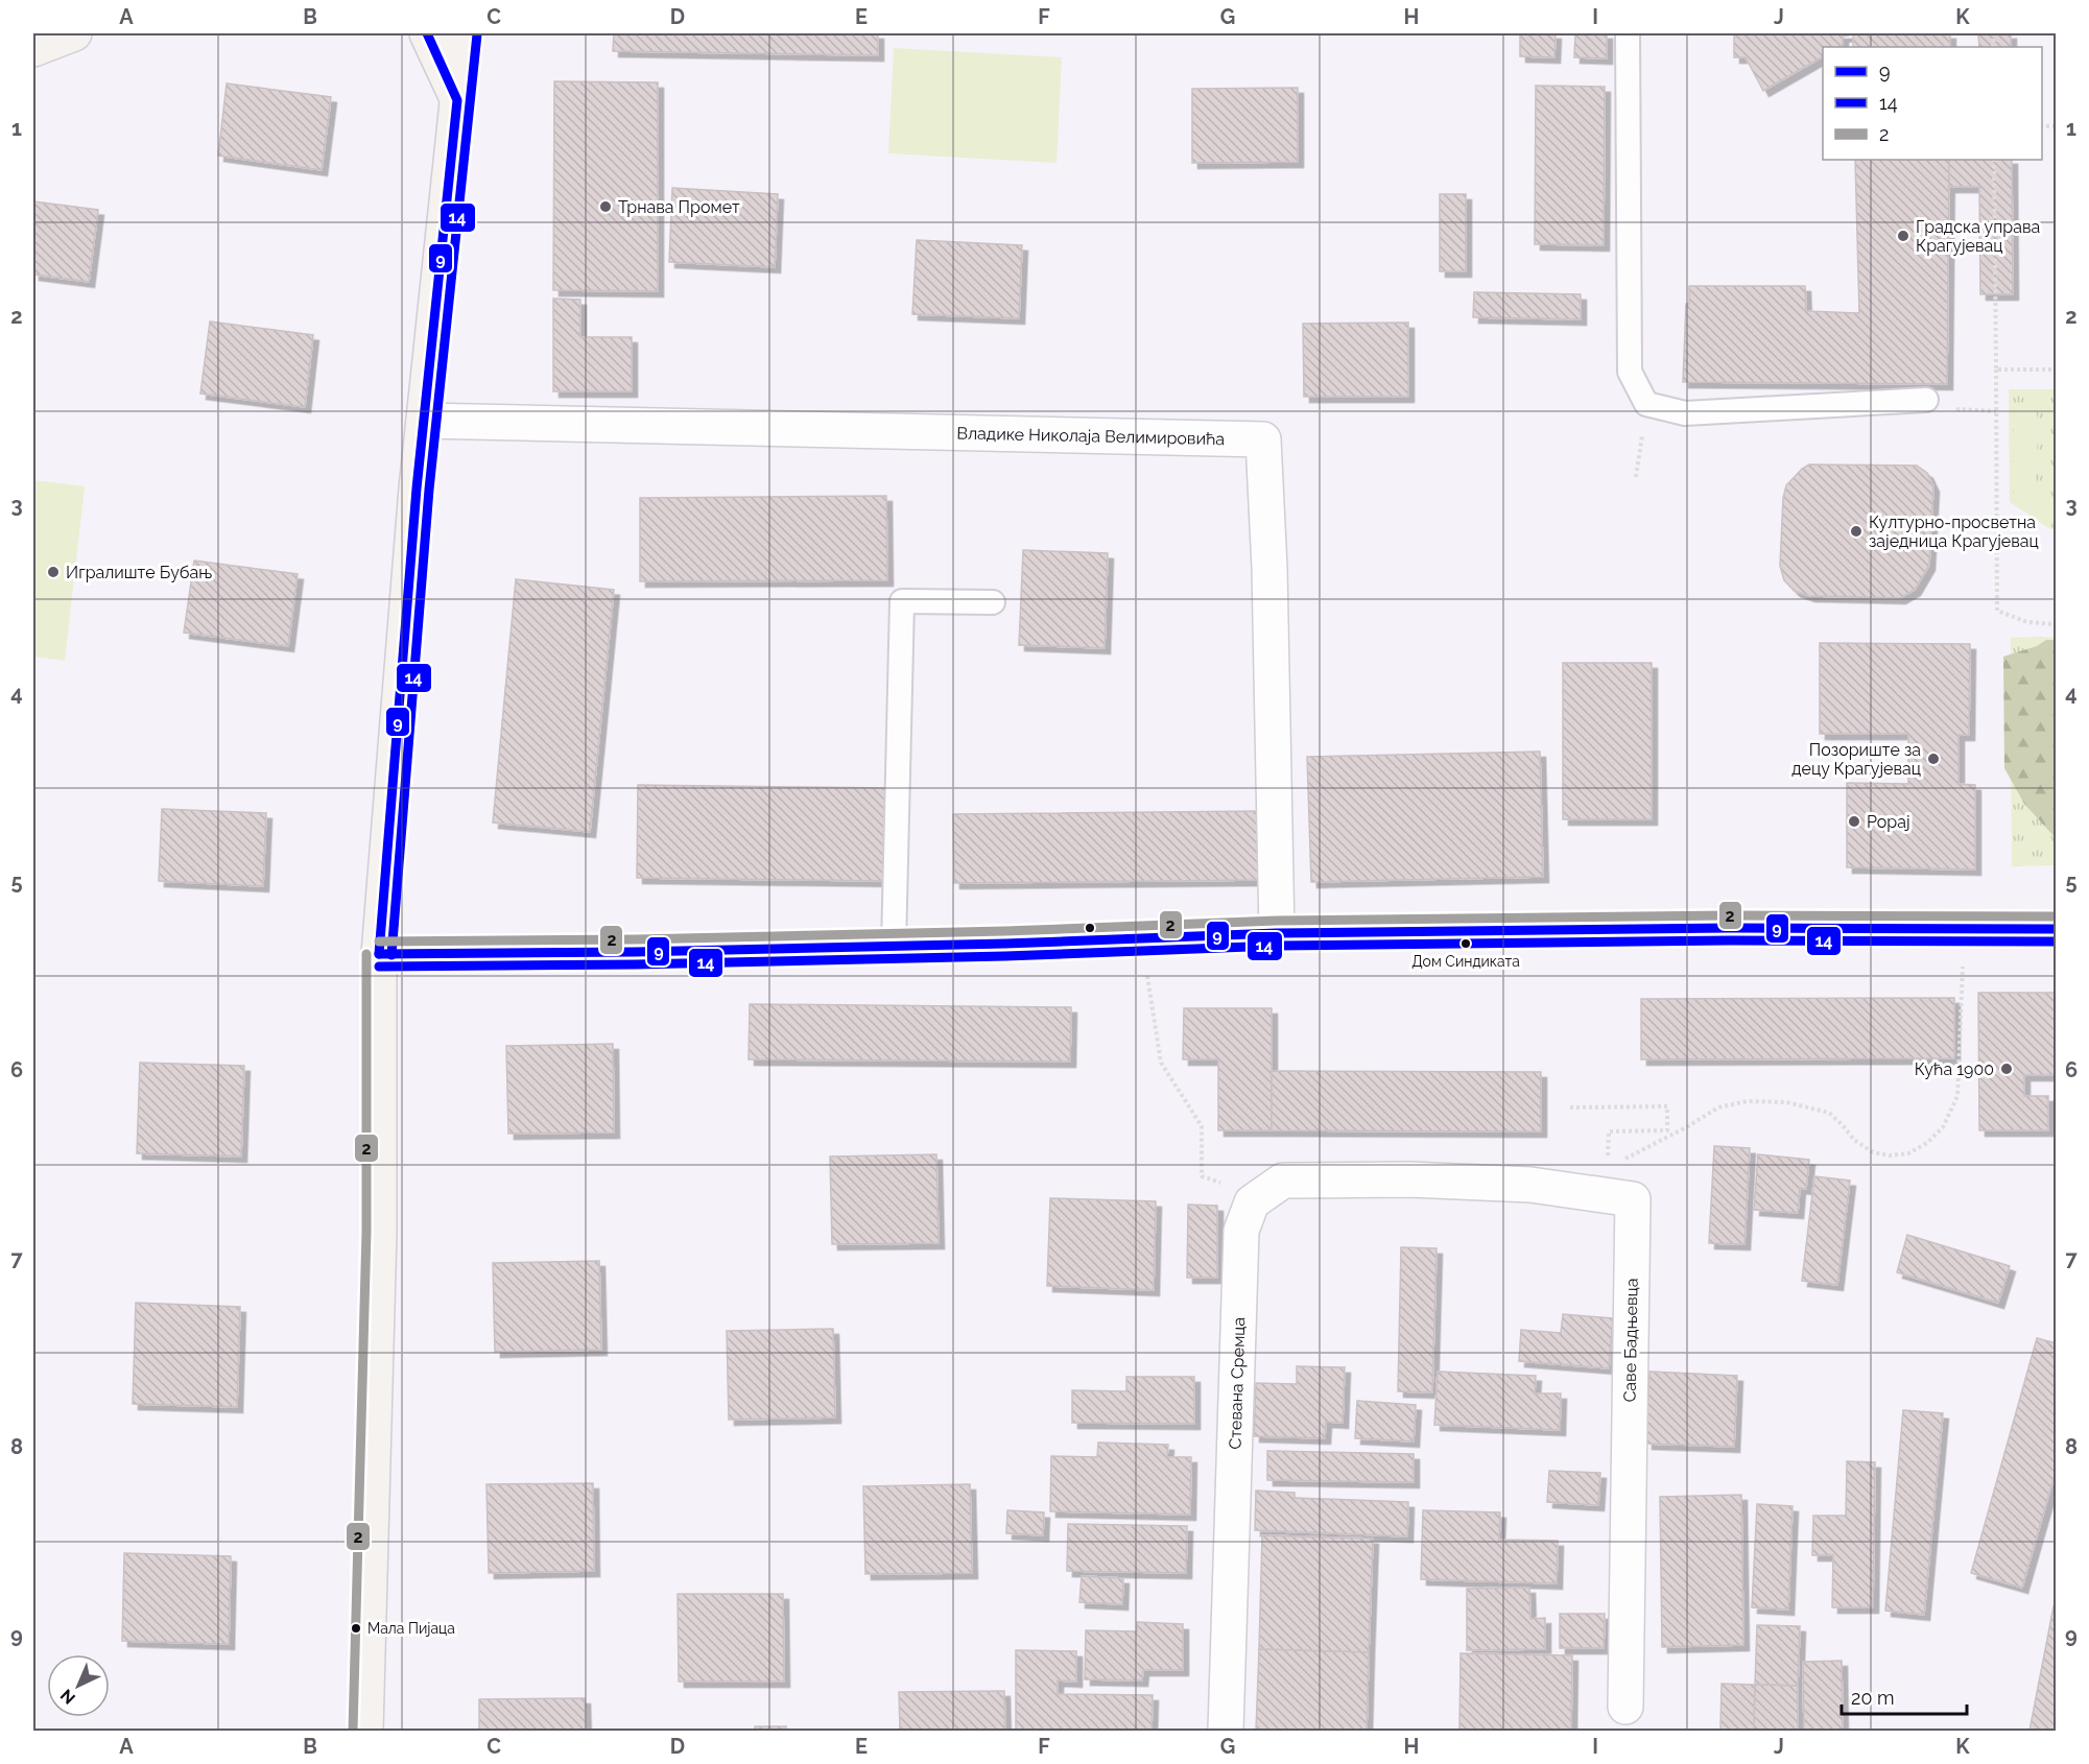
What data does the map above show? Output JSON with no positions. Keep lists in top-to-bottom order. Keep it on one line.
{"streets":{"street":["Владике Николаја Велимировића","Саве Бадњевца","Стевана Сремца"]},"crossings":[["Саве Бадњевца","Стевана Сремца"]],"places":["Трнава Промет","Градска управа Крагујевац","Културно-просветна заједница Крагујевац","Игралиште Бубањ","Позориште за децу Крагујевац","Popaj","Дом Синдиката","Кућа 1900","Мала Пијаца"],"lines":["transit line 9","transit line 14","transit line 2"],"legend":["9","14","2"],"scale_bar":"20 m","north":"bottom left","grid":{"columns":["A","B","C","D","E","F","G","H","I","J","K"],"rows":["1","2","3","4","5","6","7","8","9"]}}
